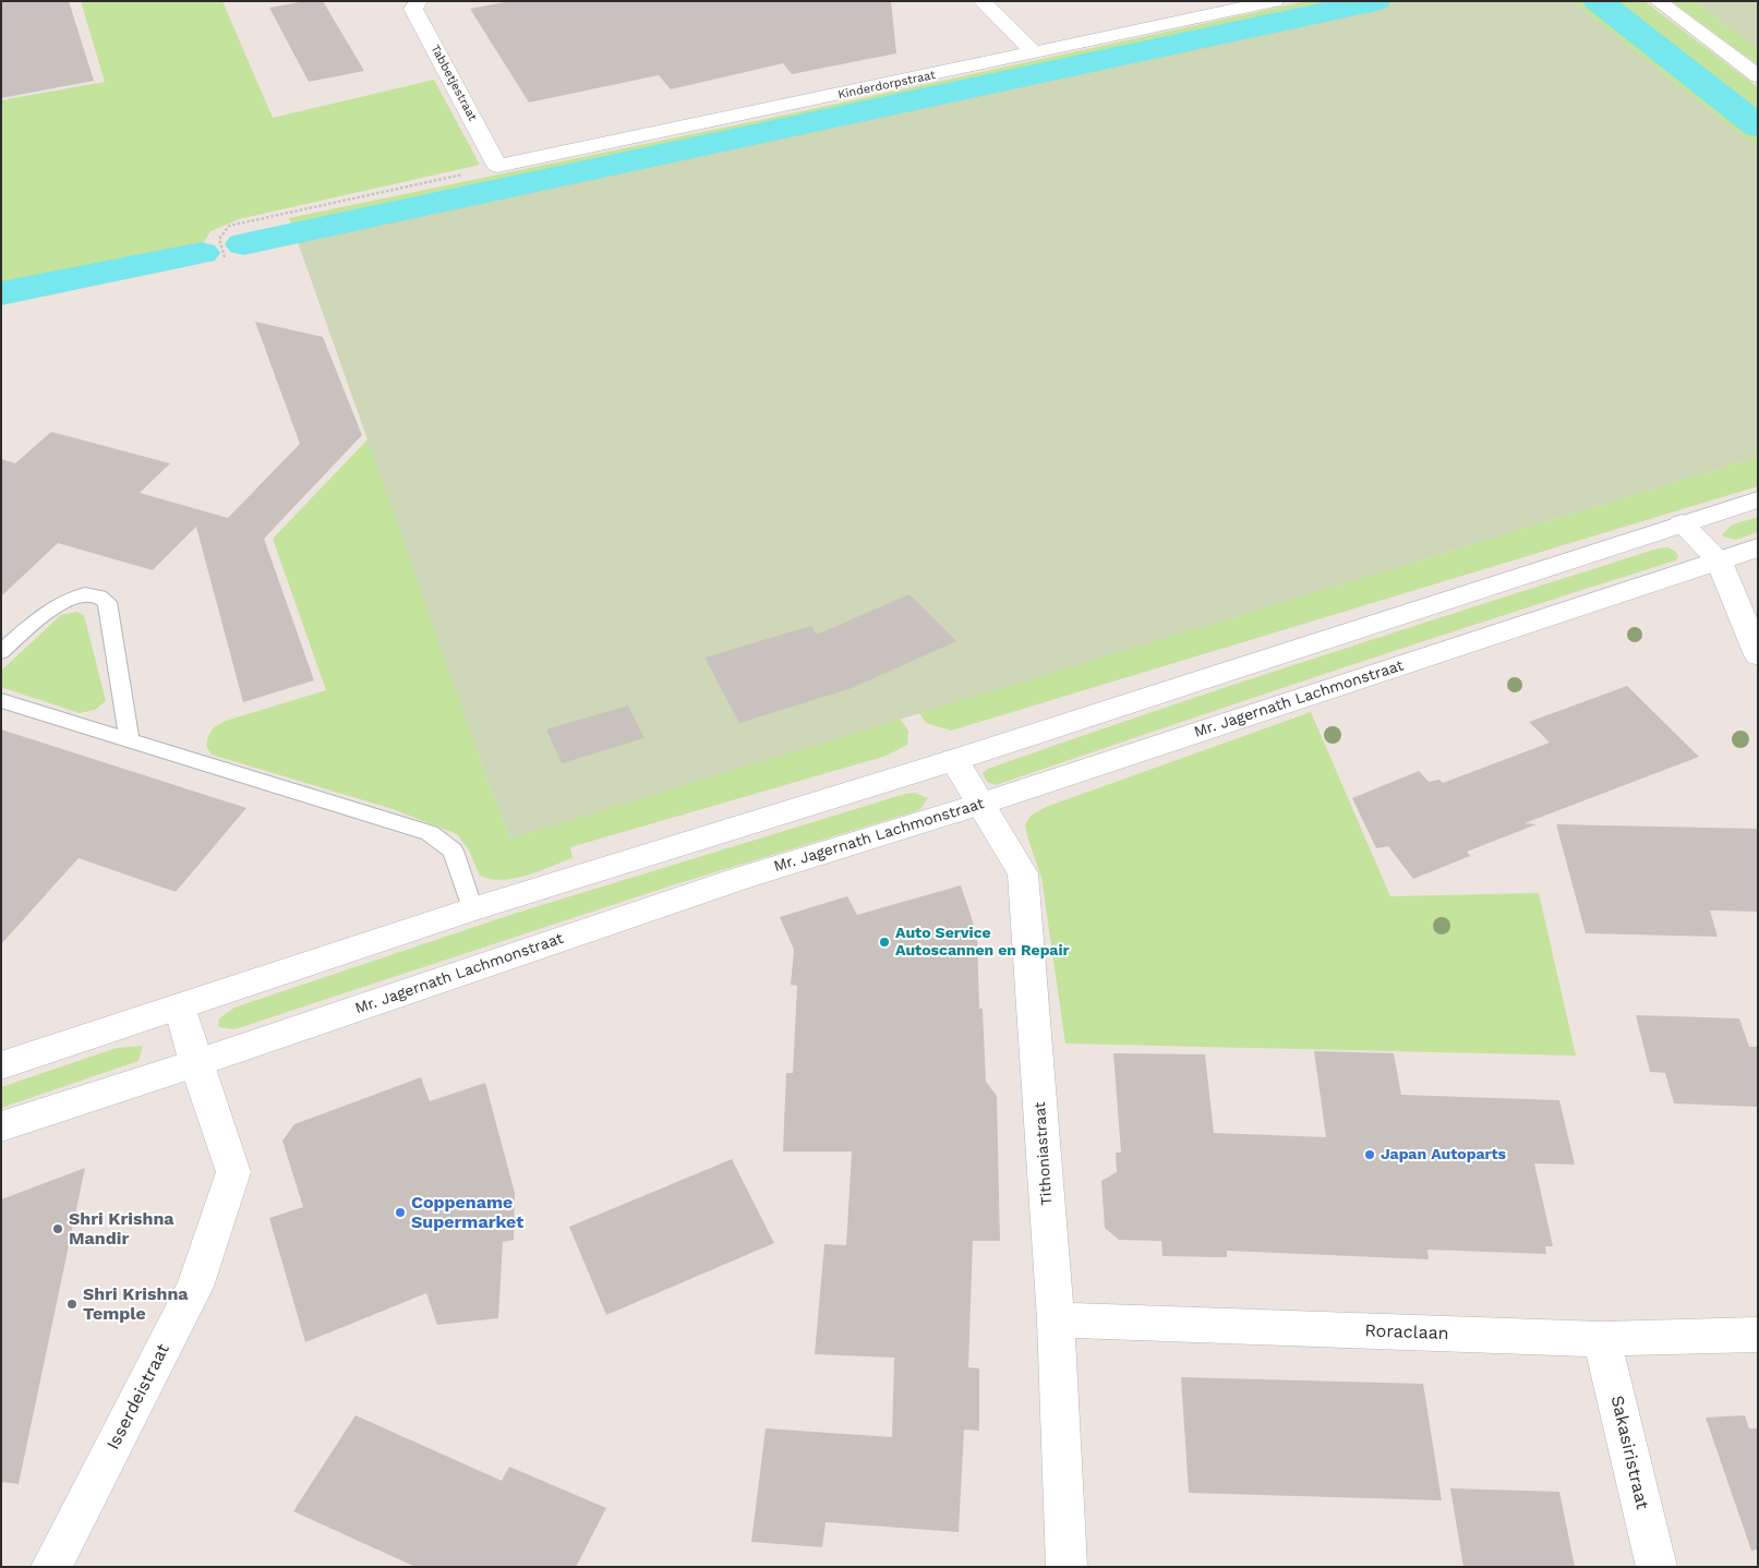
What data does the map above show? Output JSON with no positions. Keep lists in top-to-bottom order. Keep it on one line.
{"streets":{"street":["Tabbetjestraat","Kinderdorpstraat","Mr. Jagernath Lachmonstraat","Tithoniastraat","Roraclaan","Isserdeistraat","Sakasiristraat"]},"crossings":[["Tabbetjestraat","Kinderdorpstraat"],["Mr. Jagernath Lachmonstraat","Tithoniastraat"],["Mr. Jagernath Lachmonstraat","Isserdeistraat"],["Tithoniastraat","Roraclaan"],["Roraclaan","Sakasiristraat"]],"places":["Auto Service Autoscannen en Repair","Japan Autoparts","Coppename Supermarket","Shri Krishna Mandir","Shri Krishna Temple"]}
